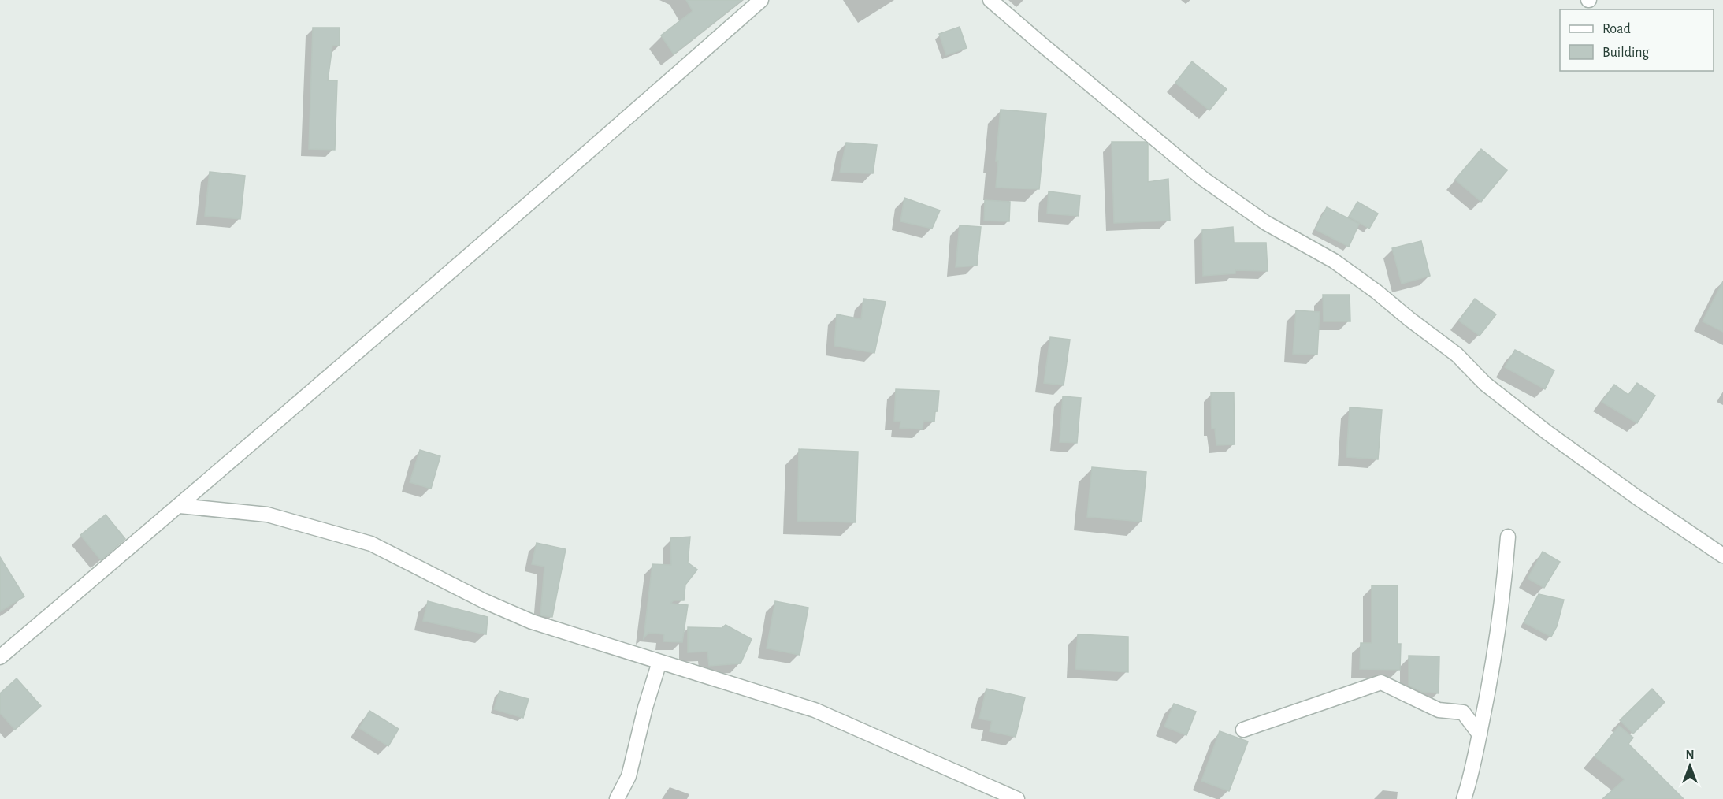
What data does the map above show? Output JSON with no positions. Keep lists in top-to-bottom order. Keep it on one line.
{"legend":["Road","Building"],"north":"top"}
